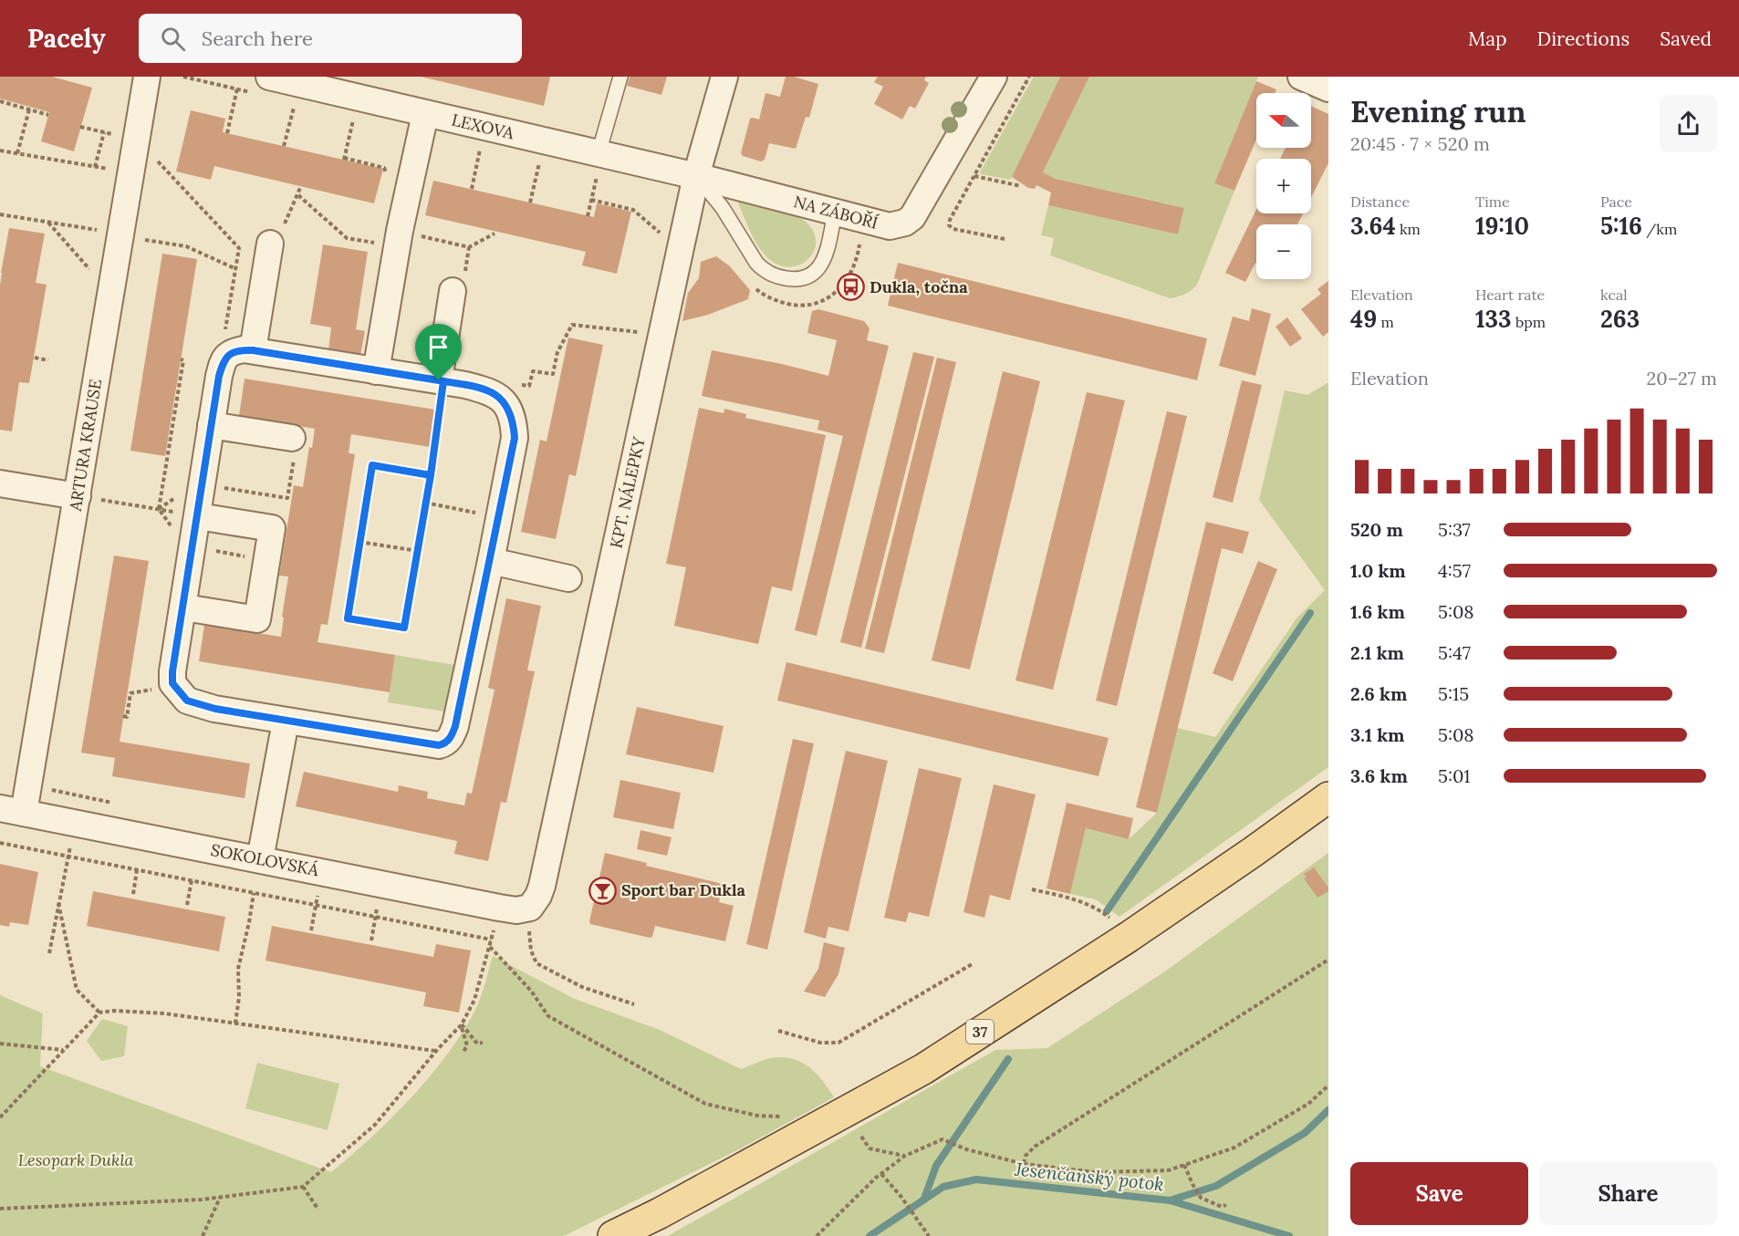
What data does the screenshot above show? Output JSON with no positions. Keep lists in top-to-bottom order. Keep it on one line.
{"streets":{"main road":["37"],"street":["LEXOVA","NA ZÁBOŘÍ","ARTURA KRAUSE","KPT. NÁLEPKY","SOKOLOVSKÁ"]},"crossings":[["LEXOVA","NA ZÁBOŘÍ"],["LEXOVA","KPT. NÁLEPKY"],["NA ZÁBOŘÍ","KPT. NÁLEPKY"],["ARTURA KRAUSE","SOKOLOVSKÁ"],["KPT. NÁLEPKY","SOKOLOVSKÁ"]],"water":["Jesenčanský potok"],"parks":["Lesopark Dukla"],"places":{"bus stop":["Dukla, točna"],"bar":["Sport bar Dukla"]},"north":"left","page":{"header":"Pacely","search":"Search here","nav":["Map","Directions","Saved"],"heading":["Evening run","20:45 · 7 × 520 m"],"map_buttons":["+","−"],"stats":[["Distance","3.64 km"],["Time","19:10"],["Pace","5:16 /km"],["Elevation","49 m"],["Heart rate","133 bpm"],["kcal","263"]],"chart":["Elevation","20–27 m"],"list":[{"name":"520 m","note":"5:37"},{"name":"1.0 km","note":"4:57"},{"name":"1.6 km","note":"5:08"},{"name":"2.1 km","note":"5:47"},{"name":"2.6 km","note":"5:15"},{"name":"3.1 km","note":"5:08"},{"name":"3.6 km","note":"5:01"}],"buttons":["Save","Share"]}}
